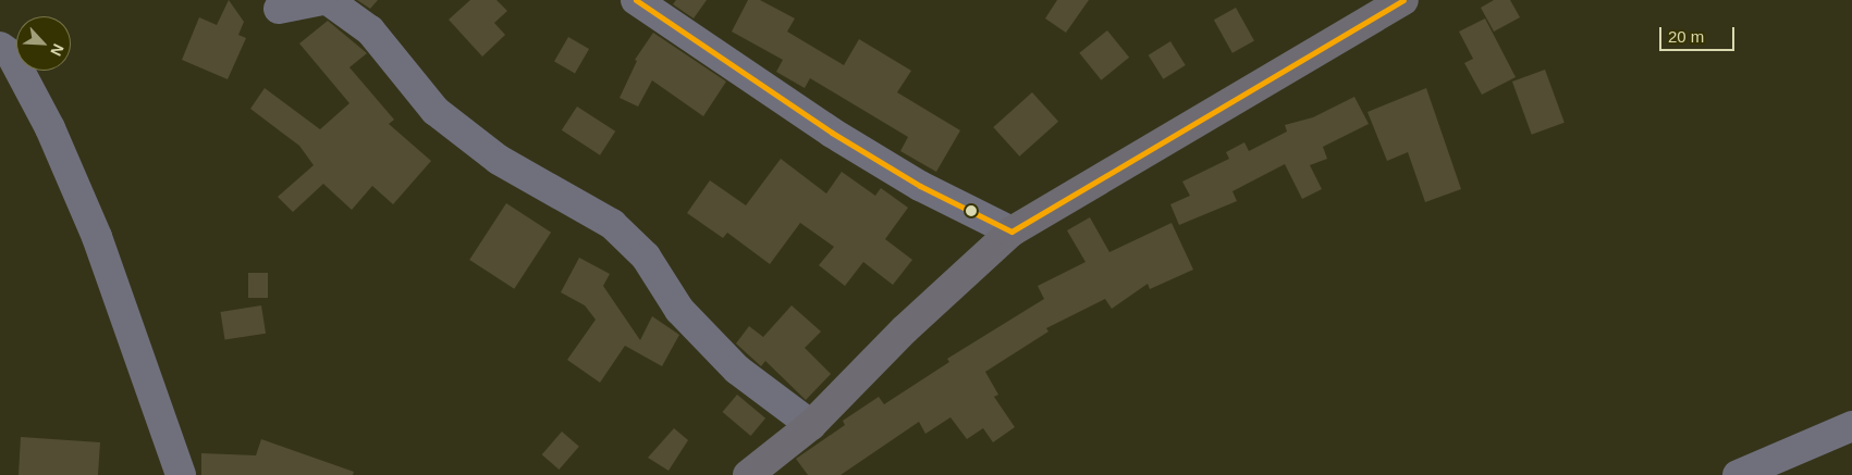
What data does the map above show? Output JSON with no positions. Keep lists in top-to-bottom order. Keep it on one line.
{"scale_bar":"20 m","north":"bottom right"}
